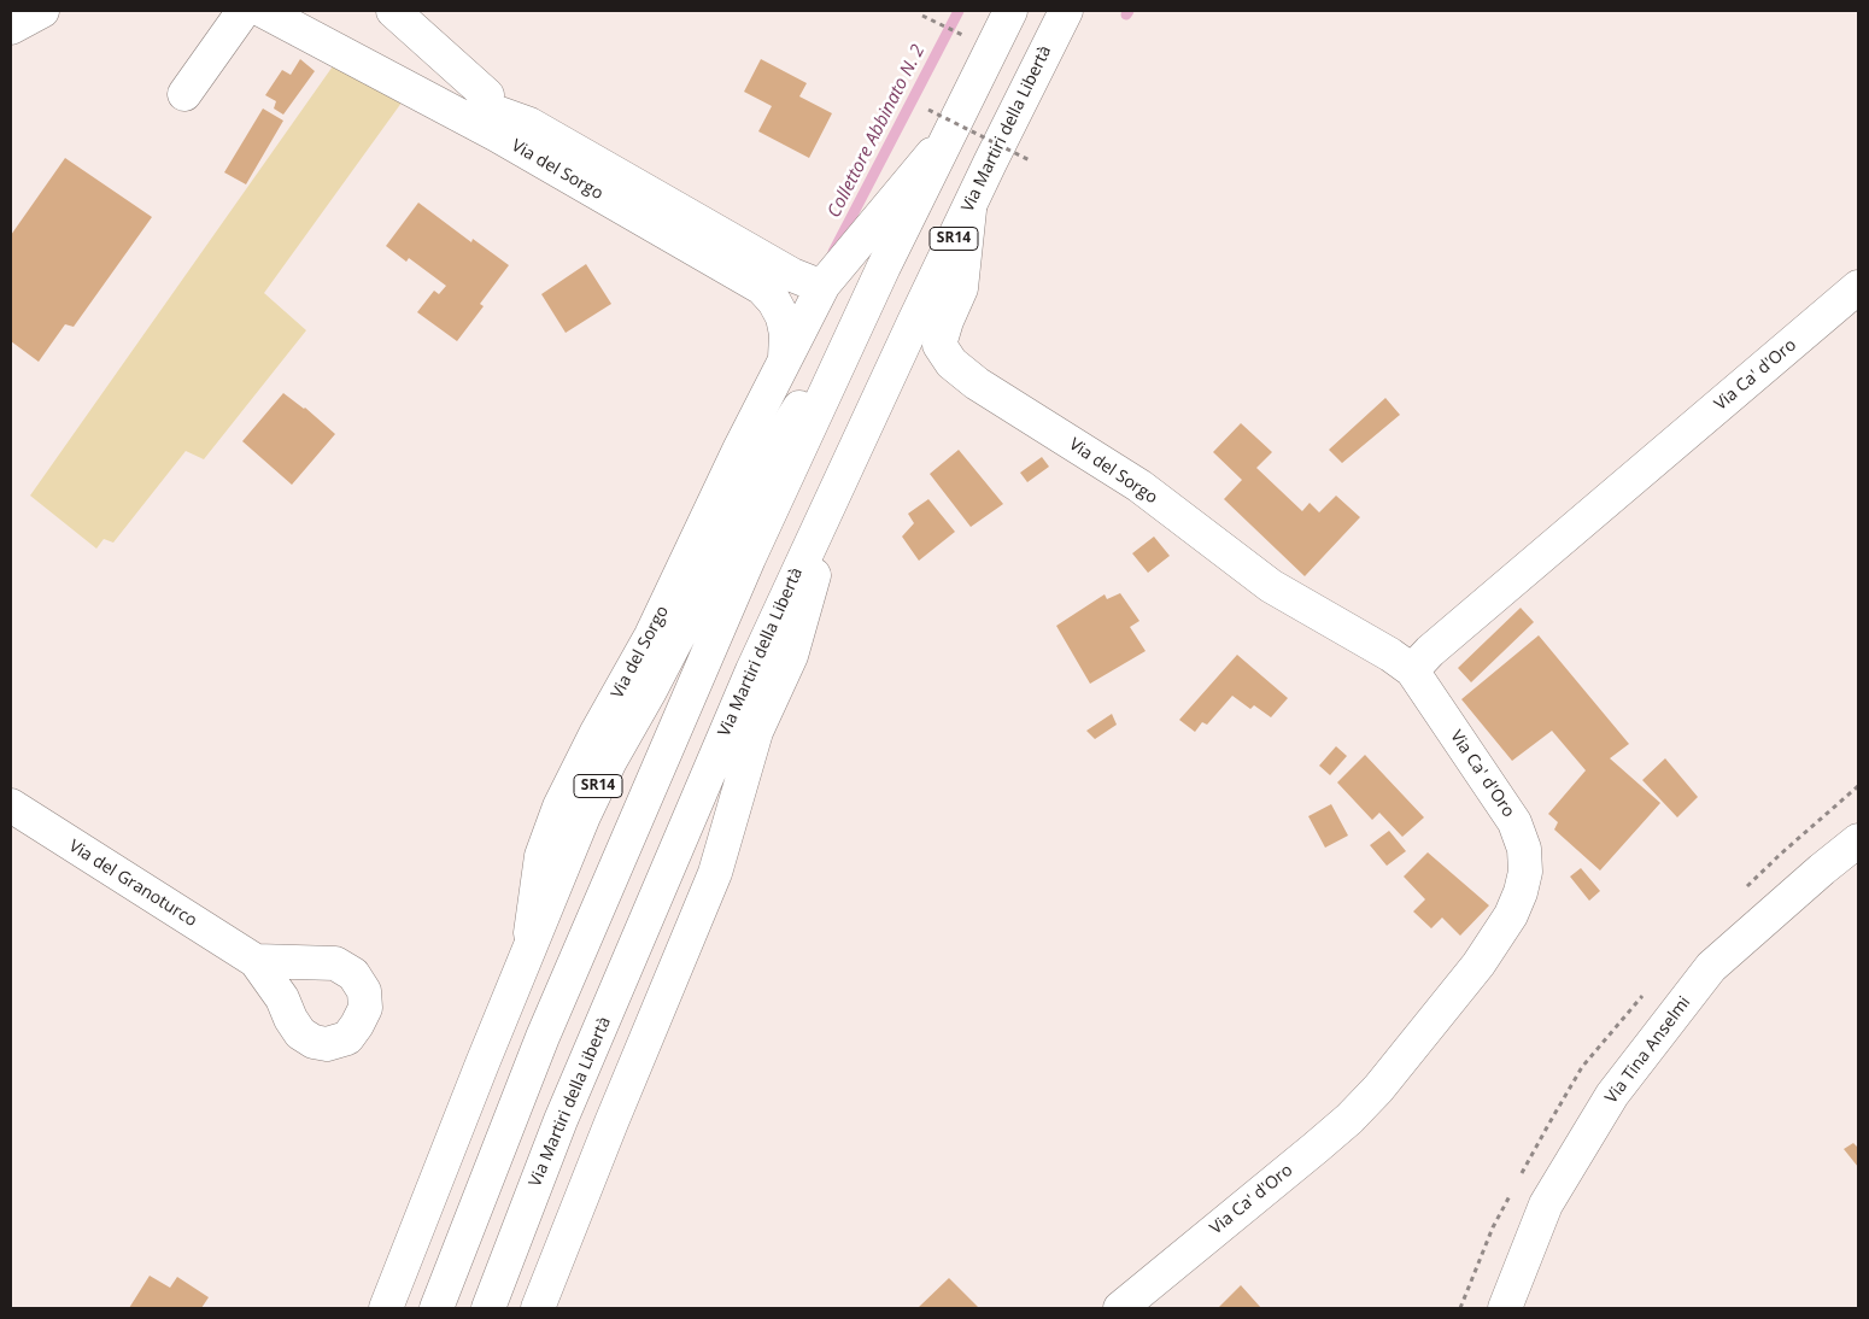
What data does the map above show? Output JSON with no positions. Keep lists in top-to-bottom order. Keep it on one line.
{"streets":{"street":["Via Martiri della Libertà","Via del Sorgo","SR14","Via Ca' d'Oro","Via del Granoturco","Via Tina Anselmi"]},"crossings":[["Via Martiri della Libertà","Via del Sorgo"],["Via Martiri della Libertà","SR14"],["Via del Sorgo","SR14"],["Via del Sorgo","Via Ca' d'Oro"]],"water":["Collettore Abbinato N. 2"]}
